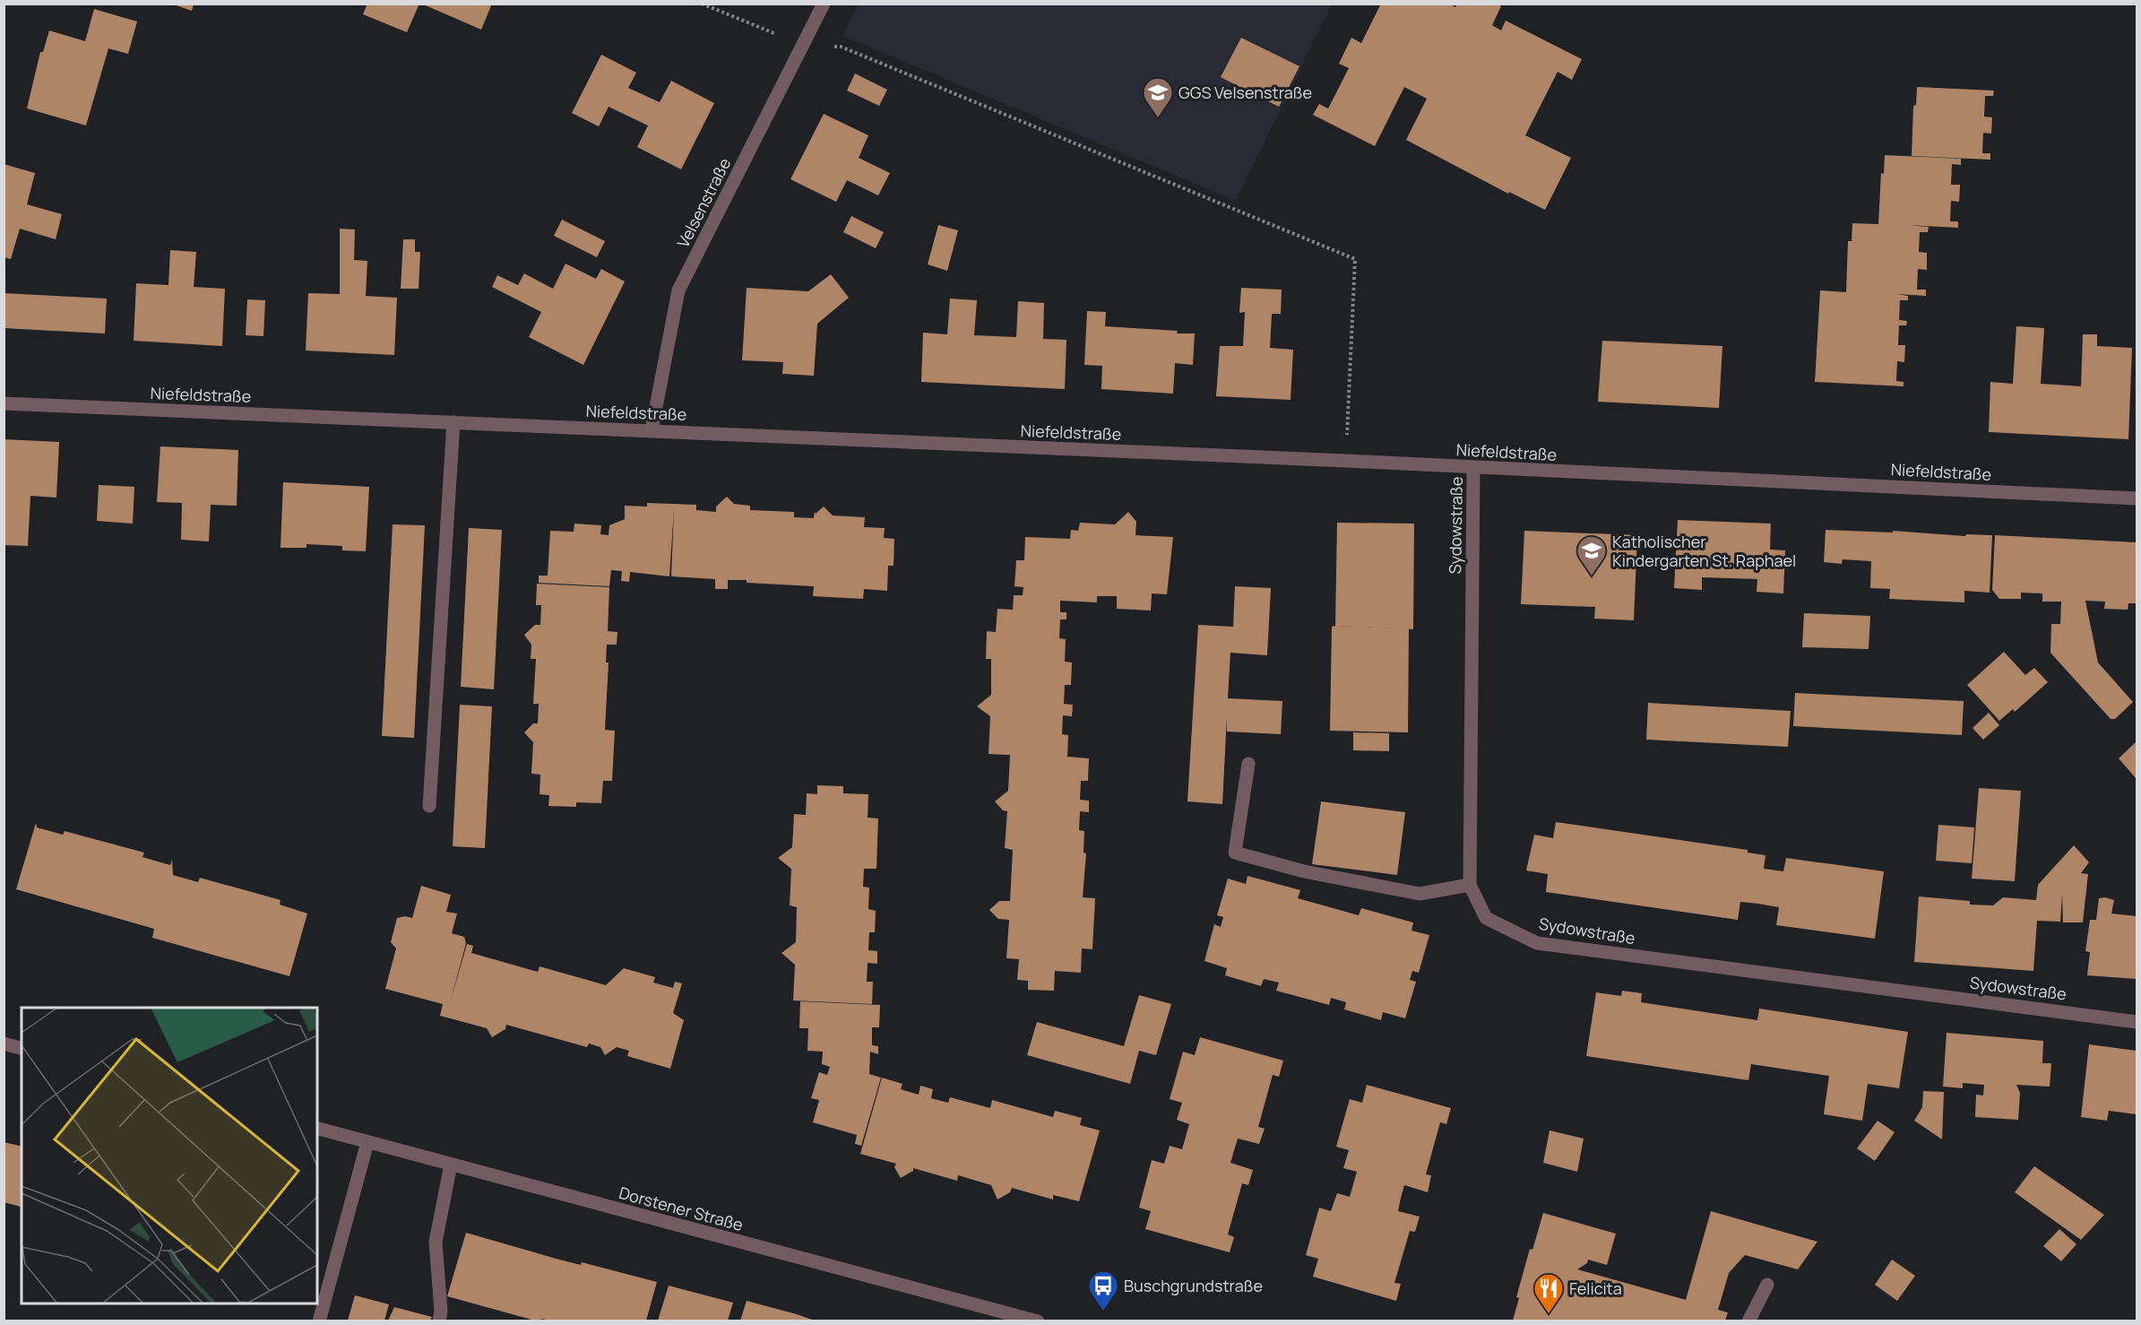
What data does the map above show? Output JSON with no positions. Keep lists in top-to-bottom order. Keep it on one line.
{"streets":{"street":["Velsenstraße","Niefeldstraße","Sydowstraße","Dorstener Straße"]},"crossings":[["Velsenstraße","Niefeldstraße"],["Niefeldstraße","Sydowstraße"]],"places":{"school or university":["GGS Velsenstraße","Katholischer Kindergarten St. Raphael"],"bus stop":["Buschgrundstraße"],"restaurant":["Felicita"]}}
